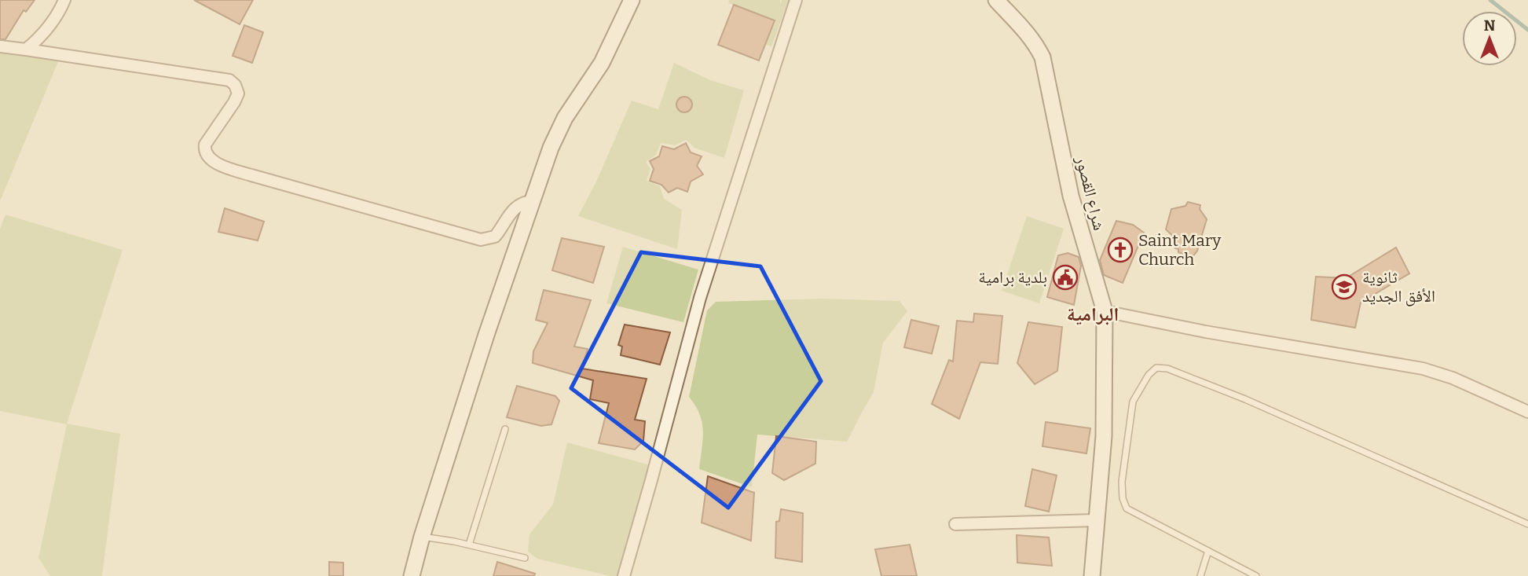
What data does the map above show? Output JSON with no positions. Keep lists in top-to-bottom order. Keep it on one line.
{"streets":{"main road":["شراع القصور"]},"districts":["البرامية"],"places":{"church":["Saint Mary Church"],"public building":["بلدية برامية"],"school or university":["ثانوية الأفق الجديد"]},"north":"top"}
